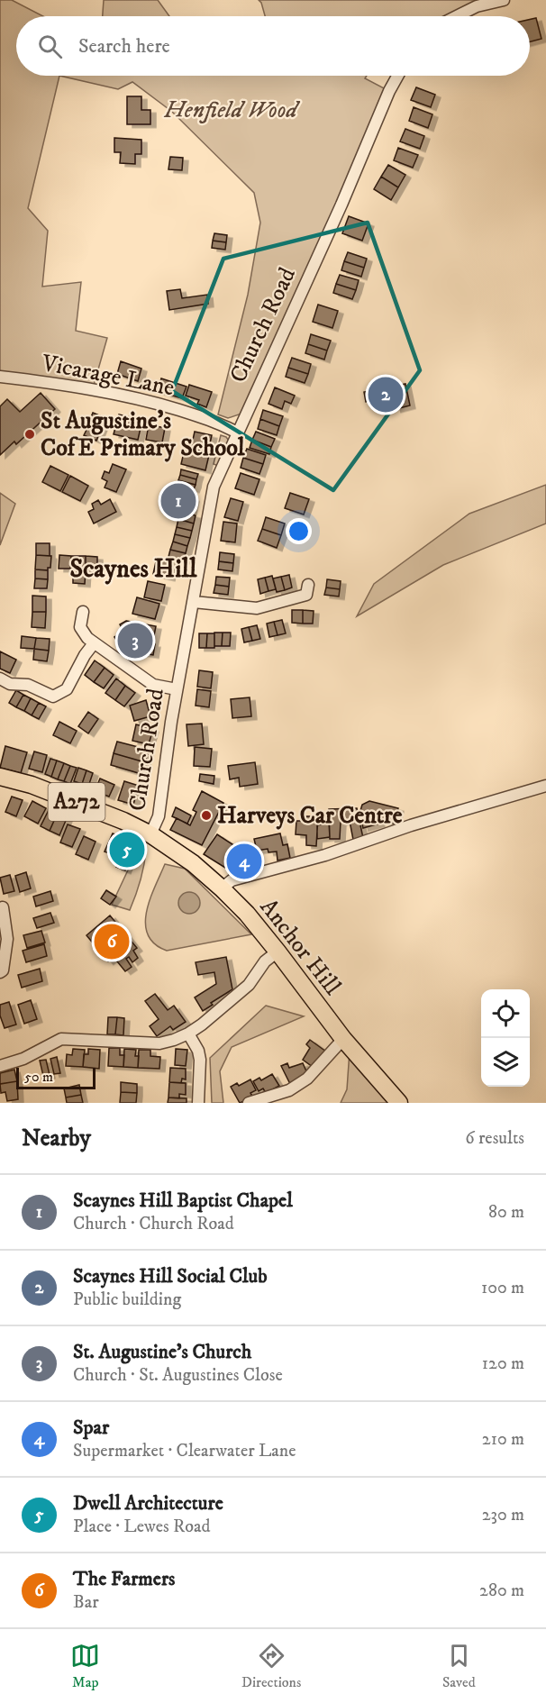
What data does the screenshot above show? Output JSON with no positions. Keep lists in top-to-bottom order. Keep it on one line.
{"streets":{"highway":["A272","Anchor Hill"],"street":["Church Road","Vicarage Lane"]},"crossings":[["Church Road","Vicarage Lane"],["Church Road","A272"],["Church Road","Anchor Hill"],["A272","Anchor Hill"]],"districts":["Scaynes Hill"],"parks":["Henfield Wood"],"places":["St Augustine's CofE Primary School","Harveys Car Centre"],"scale_bar":"50 m","page":{"search":"Search here","pins":["2","1","3","5","4","6"],"scale":"50 m","heading":["Nearby","6 results"],"list":[{"mark":"1","name":"Scaynes Hill Baptist Chapel","note":"Church · Church Road","value":"80 m"},{"mark":"2","name":"Scaynes Hill Social Club","note":"Public building","value":"100 m"},{"mark":"3","name":"St. Augustine's Church","note":"Church · St. Augustines Close","value":"120 m"},{"mark":"4","name":"Spar","note":"Supermarket · Clearwater Lane","value":"210 m"},{"mark":"5","name":"Dwell Architecture","note":"Place · Lewes Road","value":"230 m"},{"mark":"6","name":"The Farmers","note":"Bar","value":"280 m"}],"nav":["Map","Directions","Saved"]}}
